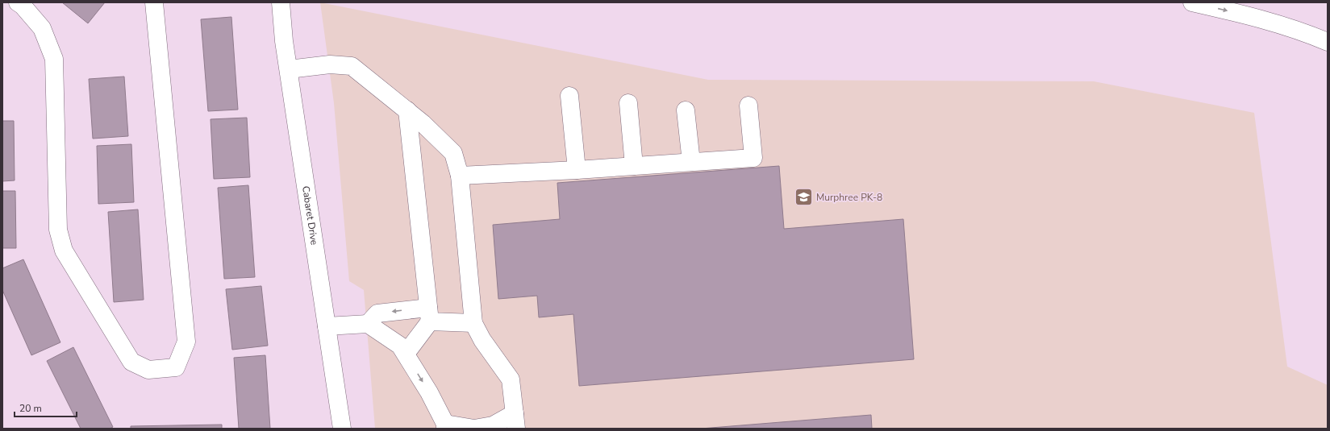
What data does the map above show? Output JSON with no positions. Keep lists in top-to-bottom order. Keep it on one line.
{"streets":{"street":["Cabaret Drive"]},"places":{"school or university":["Murphree PK-8"]},"scale_bar":"20 m"}
